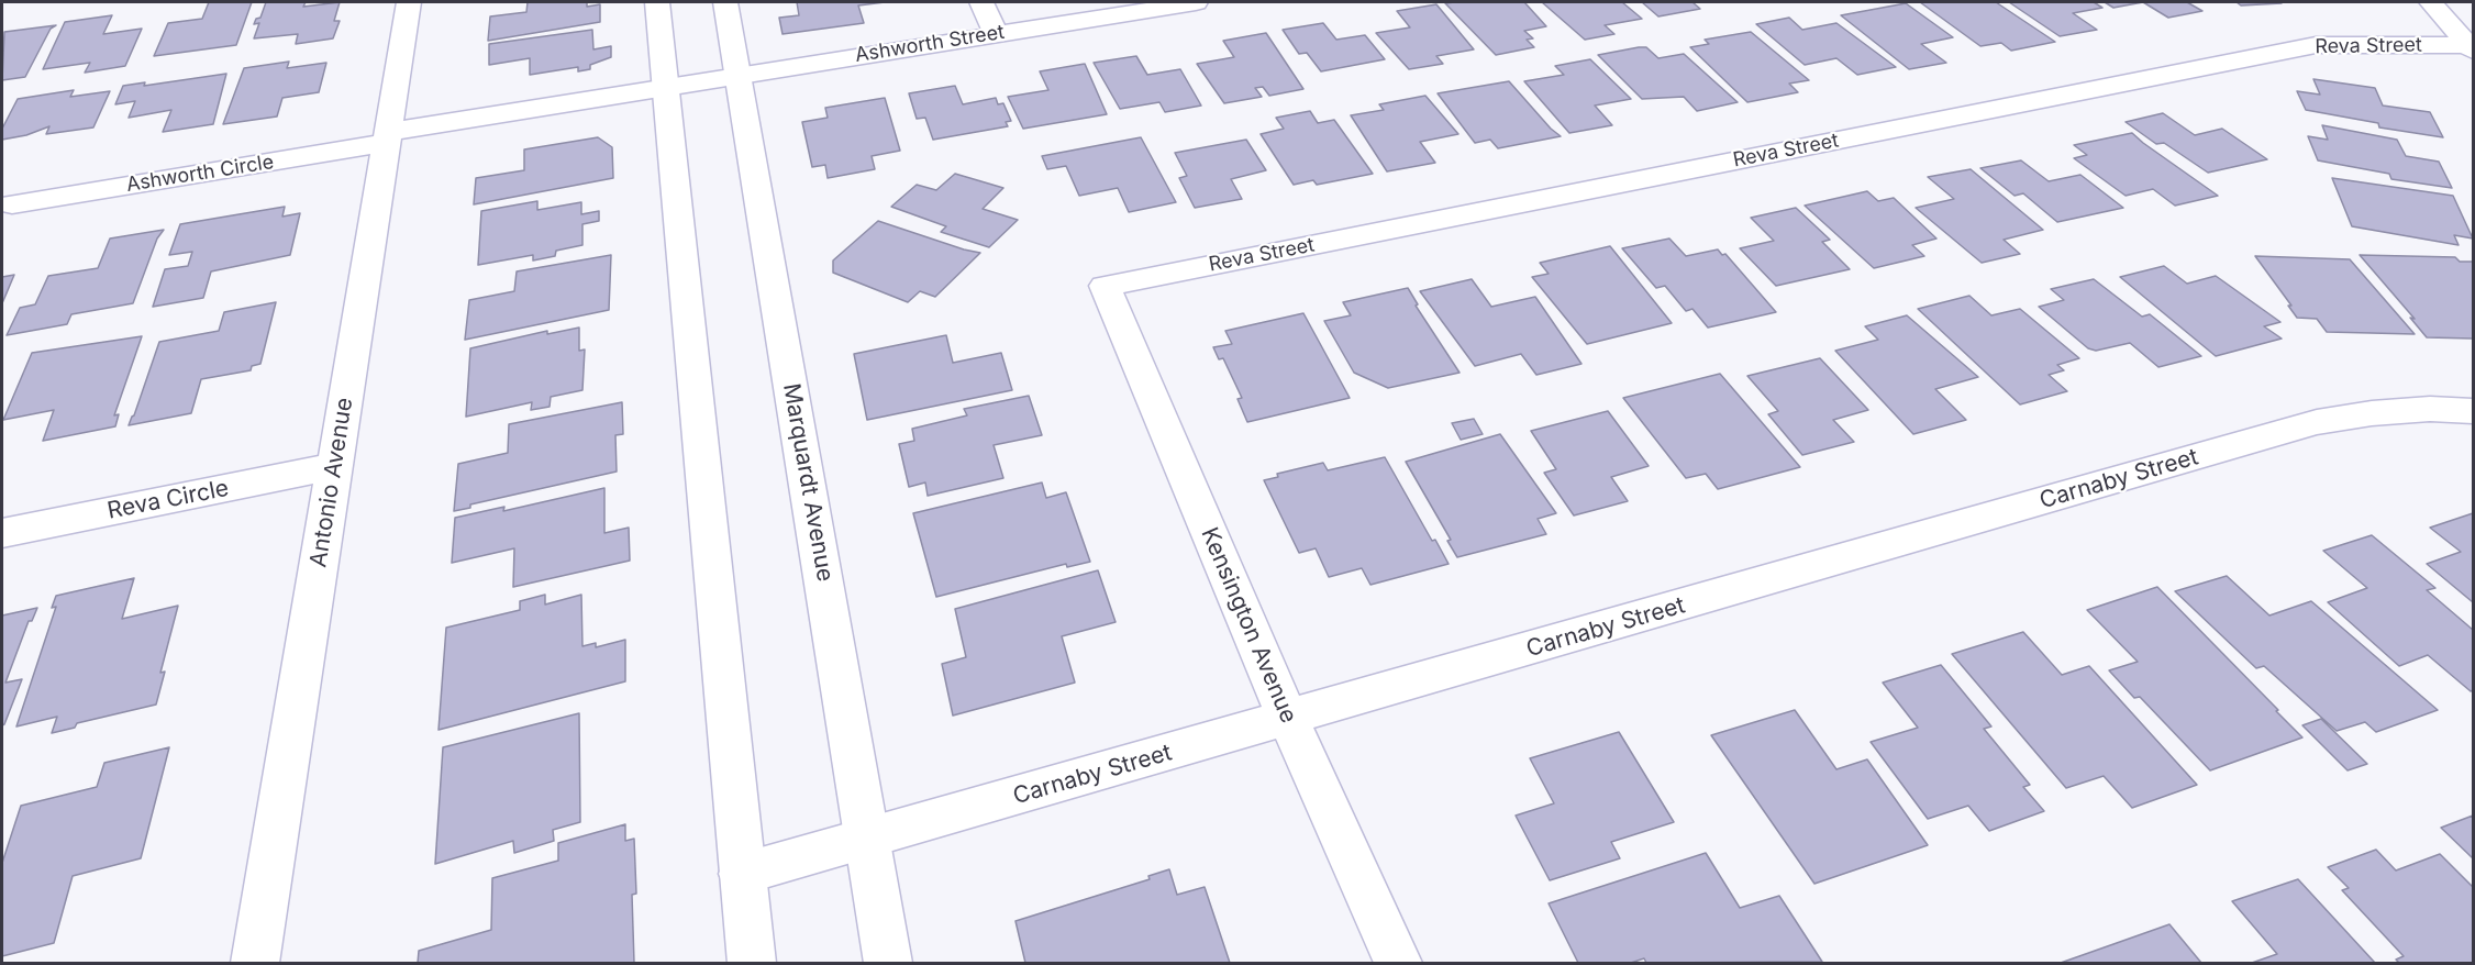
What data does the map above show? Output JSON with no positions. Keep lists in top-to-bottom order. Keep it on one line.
{"streets":{"street":["Ashworth Street","Reva Street","Ashworth Circle","Carnaby Street","Antonio Avenue","Marquardt Avenue","Reva Circle","Kensington Avenue"]},"crossings":[["Ashworth Street","Ashworth Circle"],["Ashworth Street","Marquardt Avenue"],["Reva Street","Kensington Avenue"],["Ashworth Circle","Antonio Avenue"],["Carnaby Street","Marquardt Avenue"],["Carnaby Street","Kensington Avenue"],["Antonio Avenue","Reva Circle"]]}
